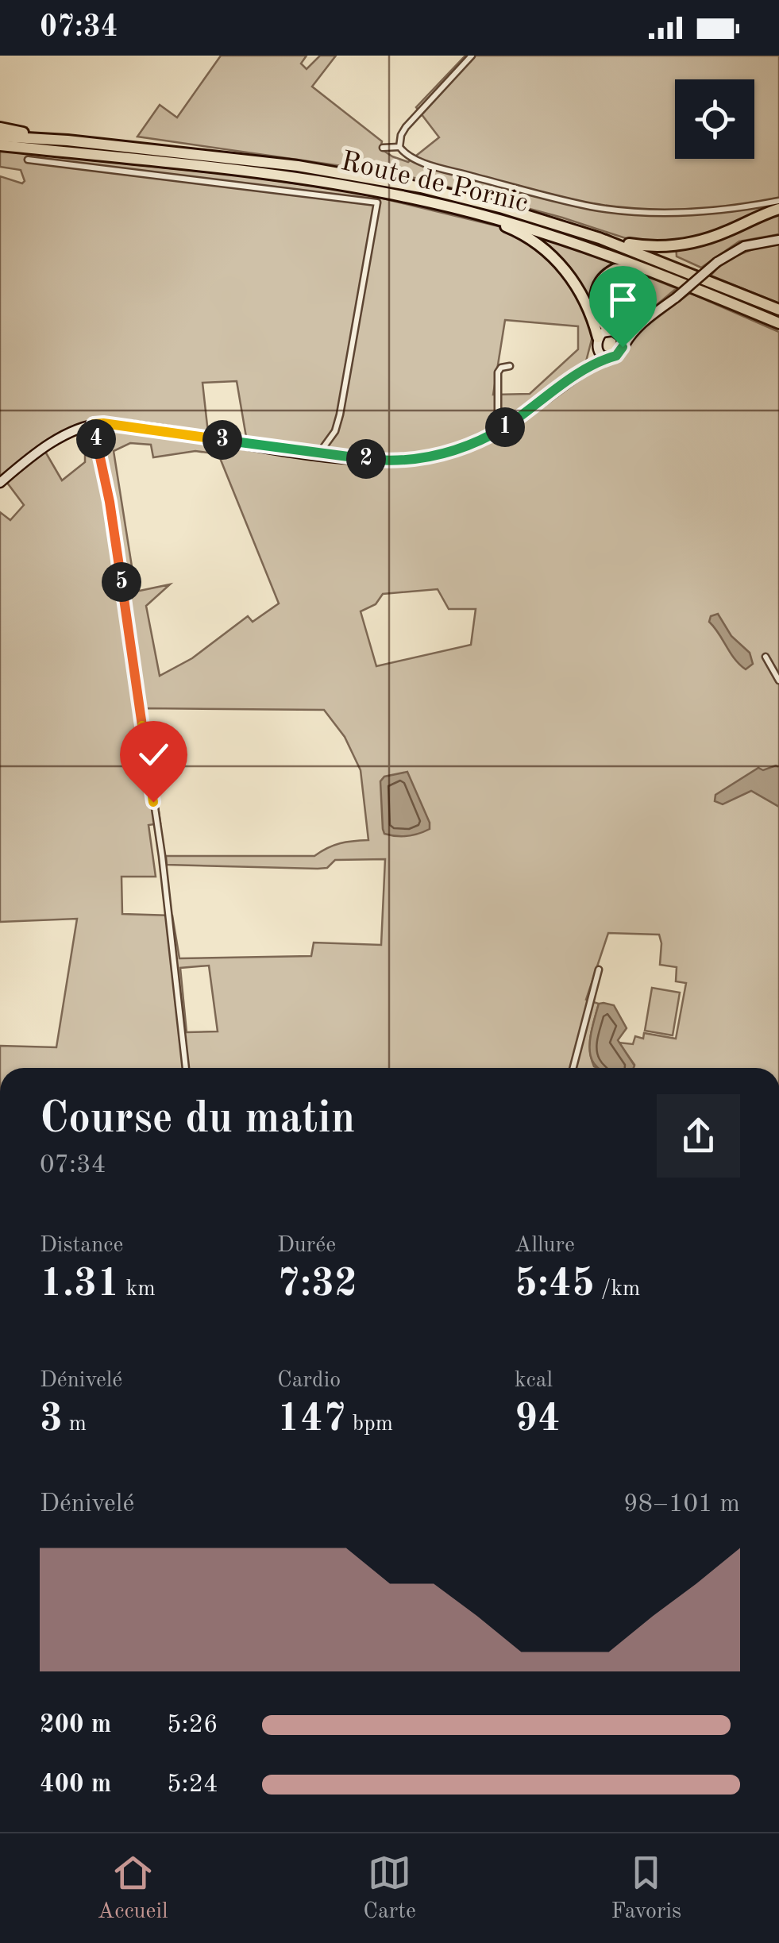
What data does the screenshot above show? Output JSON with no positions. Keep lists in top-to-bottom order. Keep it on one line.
{"streets":{"highway":["Route de Pornic"]},"page":{"status":"07:34","pins":["1","4","3","2","5"],"heading":["Course du matin","07:34"],"stats":[["Distance","1.31 km"],["Durée","7:32"],["Allure","5:45 /km"],["Dénivelé","3 m"],["Cardio","147 bpm"],["kcal","94"]],"chart":["Dénivelé","98–101 m"],"list":[{"name":"200 m","note":"5:26"},{"name":"400 m","note":"5:24"}],"tabs":["Accueil","Carte","Favoris"]}}
